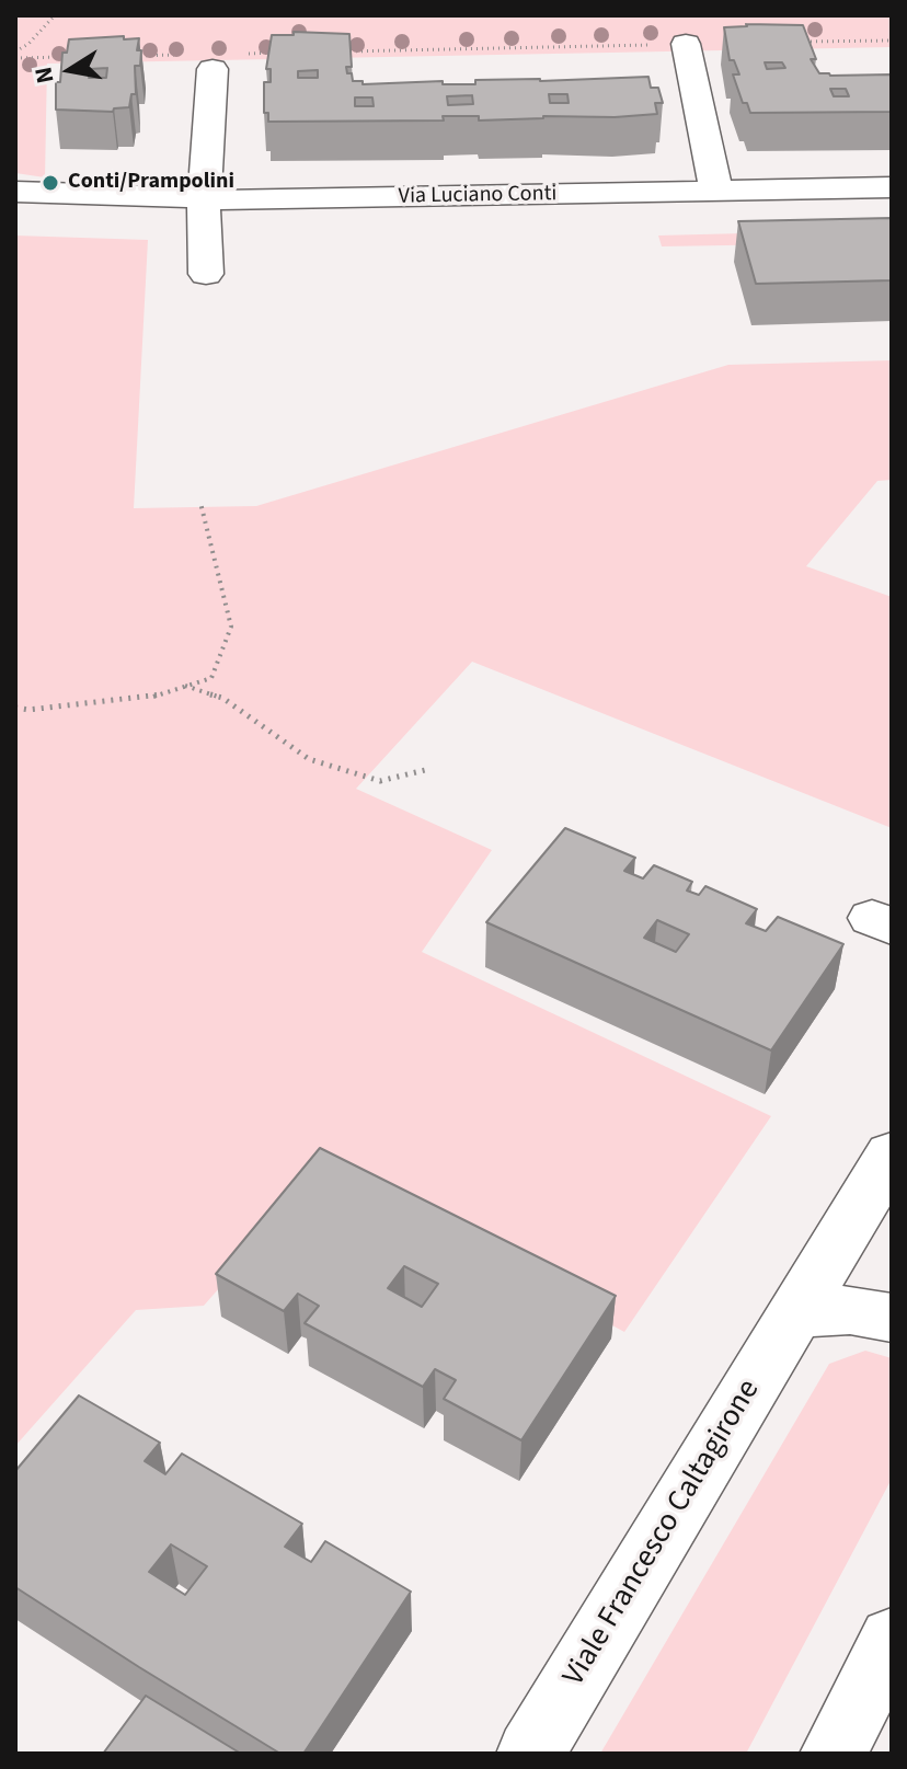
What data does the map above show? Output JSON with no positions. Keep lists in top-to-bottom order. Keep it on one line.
{"streets":{"street":["Via Luciano Conti","Viale Francesco Caltagirone"]},"places":["Conti/Prampolini"],"north":"left"}
